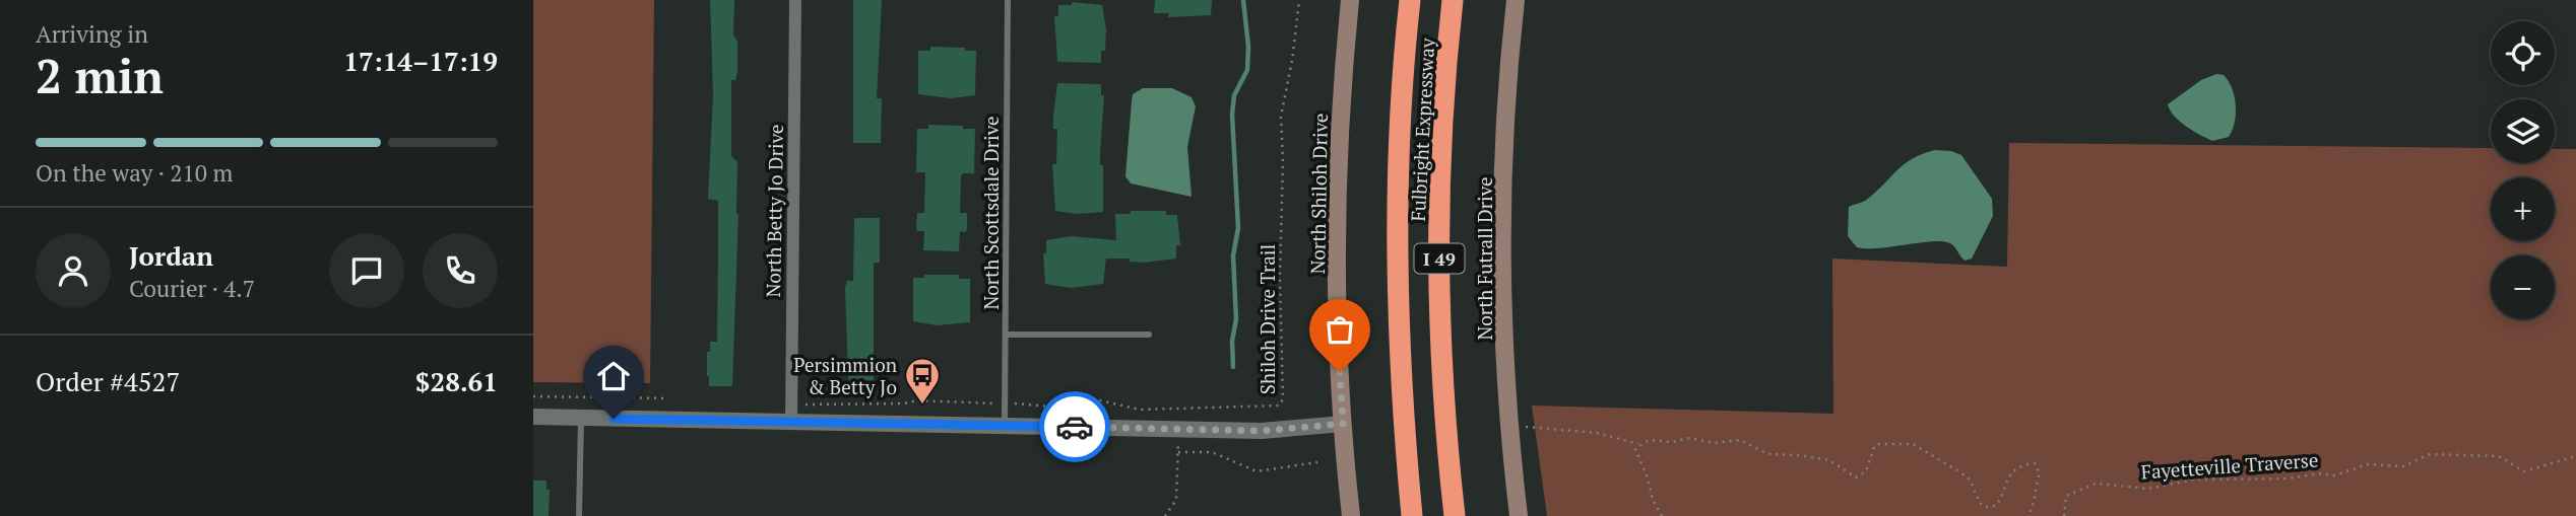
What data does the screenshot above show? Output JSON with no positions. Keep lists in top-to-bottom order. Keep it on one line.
{"streets":{"highway":["Fulbright Expressway","I 49"],"main road":["North Shiloh Drive","North Futrall Drive"],"street":["North Betty Jo Drive"],"lane":["North Scottsdale Drive"],"path":["Shiloh Drive Trail","Fayetteville Traverse"]},"crossings":[["North Betty Jo Drive","Shiloh Drive Trail"],["North Scottsdale Drive","Shiloh Drive Trail"]],"places":{"bus stop":["Persimmion & Betty Jo"]},"page":{"heading":["2 min","Arriving in","17:14–17:19"],"panel":["Jordan","Courier · 4.7","Order #4527","$28.61"],"map_buttons":["+","−"],"bar":"On the way · 210 m"}}
